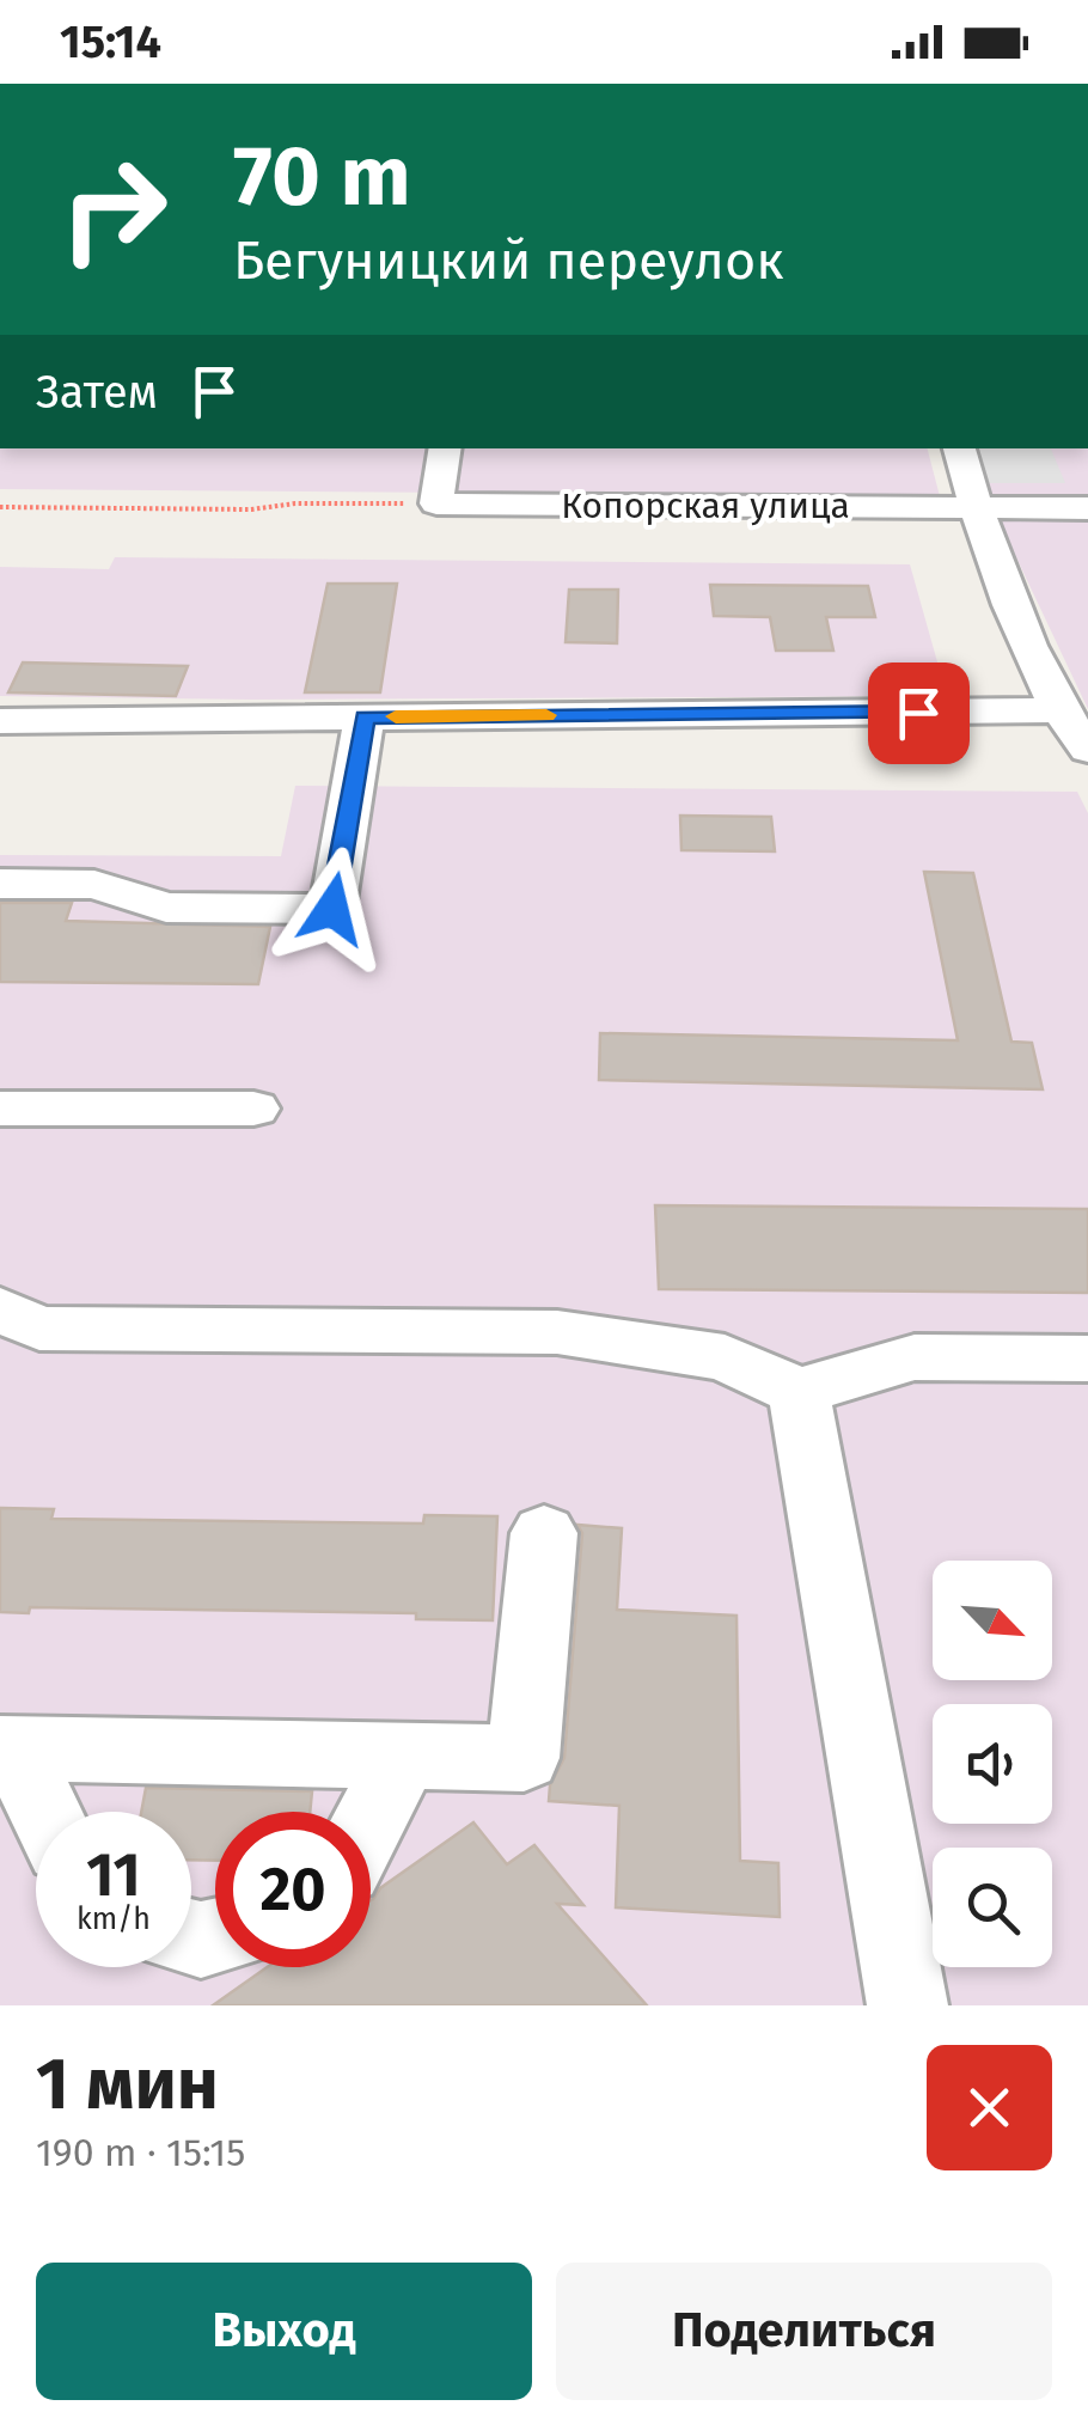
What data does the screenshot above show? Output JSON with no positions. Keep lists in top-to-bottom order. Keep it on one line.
{"streets":{"street":["Копорская улица"]},"north":"bottom right","page":{"status":"15:14","turn":["70 m","Бегуницкий переулок"],"then":"Затем","speed":"11 km/h","limit":"20","heading":["1 мин","190 m · 15:15"],"buttons":["Выход","Поделиться"]}}
